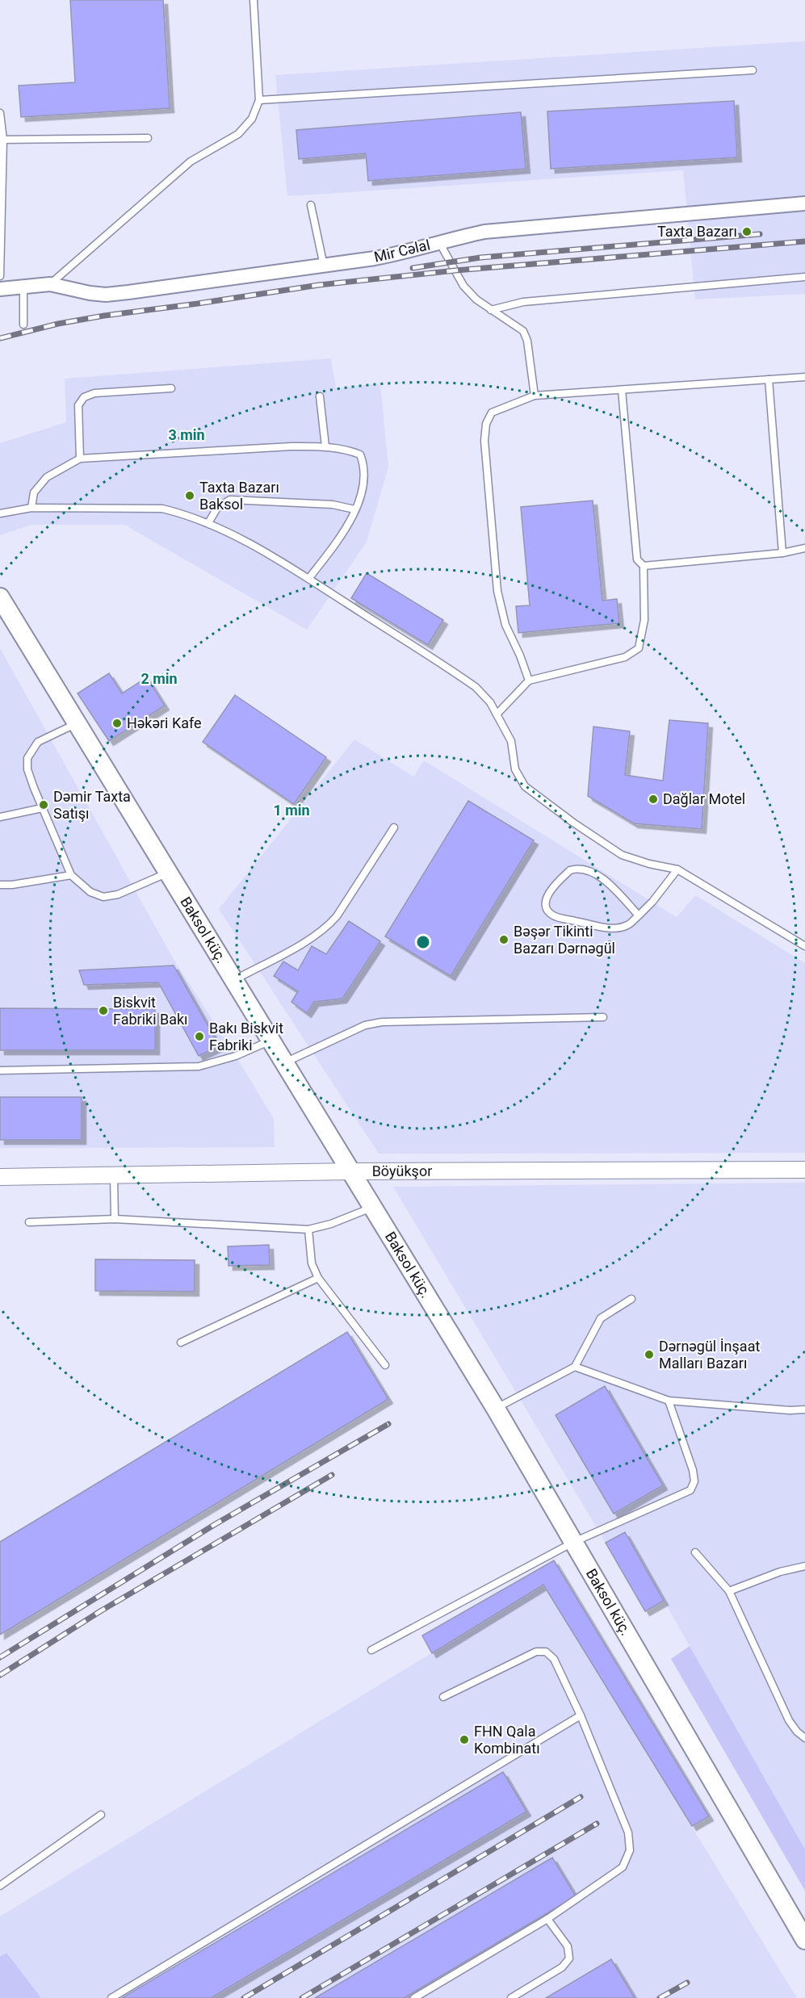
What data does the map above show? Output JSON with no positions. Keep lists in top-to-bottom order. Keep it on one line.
{"streets":{"main road":["Baksol küç."],"street":["Mir Cəlal","Böyükşor"]},"crossings":[["Baksol küç.","Böyükşor"]],"places":["Taxta Bazarı","Taxta Bazarı Baksol","Həkəri Kafe","Dağlar Motel","Dəmir Taxta Satışı","Bəşər Tikinti Bazarı Dərnəgül","Biskvit Fabriki Bakı","Bakı Biskvit Fabriki","Dərnəgül İnşaat Malları Bazarı","FHN Qala Kombinatı"],"rings":["3 min","2 min","1 min"]}
